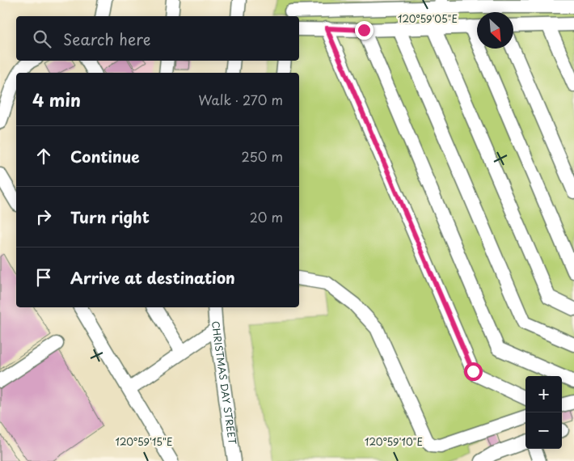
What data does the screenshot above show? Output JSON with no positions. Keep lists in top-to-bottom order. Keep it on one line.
{"streets":{"street":["CHRISTMAS DAY STREET"]},"north":"bottom right","page":{"search":"Search here","heading":["4 min","Walk · 270 m"],"list":[["Continue","250 m"],["Turn right","20 m"],"Arrive at destination"],"map_buttons":["+","−"]},"coordinates":["120°59'05\"E","120°59'15\"E","120°59'10\"E"]}
